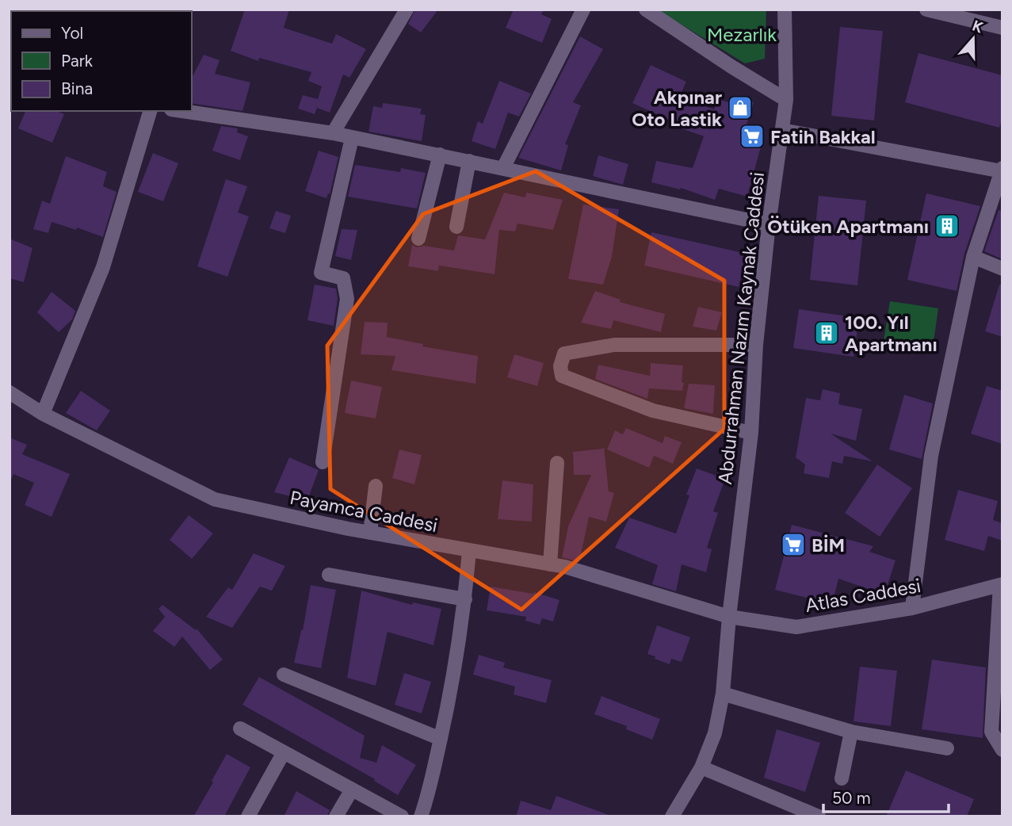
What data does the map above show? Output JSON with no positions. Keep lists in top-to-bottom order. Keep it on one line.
{"streets":{"street":["Abdurrahman Nazım Kaynak Caddesi","Payamca Caddesi","Atlas Caddesi"]},"crossings":[["Abdurrahman Nazım Kaynak Caddesi","Payamca Caddesi"],["Abdurrahman Nazım Kaynak Caddesi","Atlas Caddesi"],["Payamca Caddesi","Atlas Caddesi"]],"parks":["Mezarlık"],"places":{"shop":["Akpınar Oto Lastik"],"supermarket":["Fatih Bakkal","BİM"],"building":["Ötüken Apartmanı","100. Yıl Apartmanı"]},"legend":["Yol","Park","Bina"],"scale_bar":"50 m","north":"top"}
